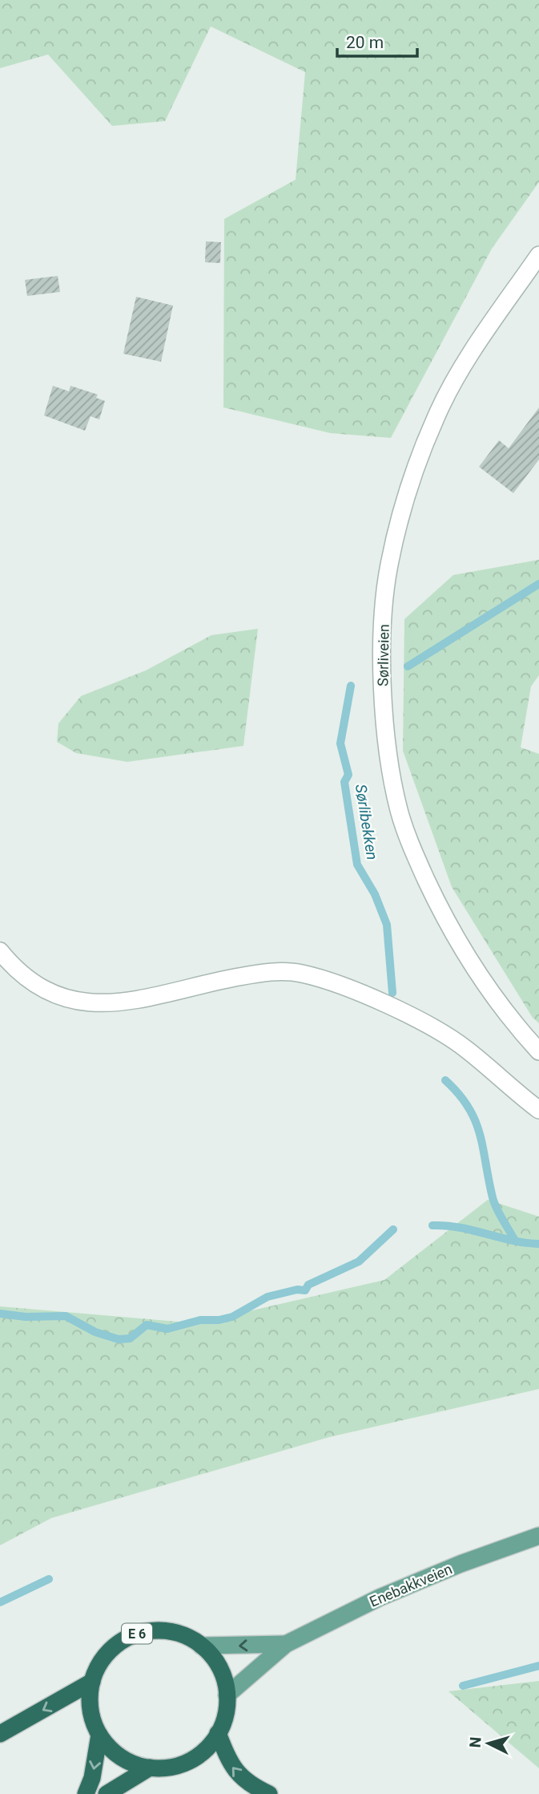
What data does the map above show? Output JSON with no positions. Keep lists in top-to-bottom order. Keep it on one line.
{"streets":{"highway":["E 6"],"main road":["Enebakkveien"],"street":["Sørliveien"]},"crossings":[["Enebakkveien","E 6"]],"water":["Sørlibekken"],"scale_bar":"20 m","north":"left"}
